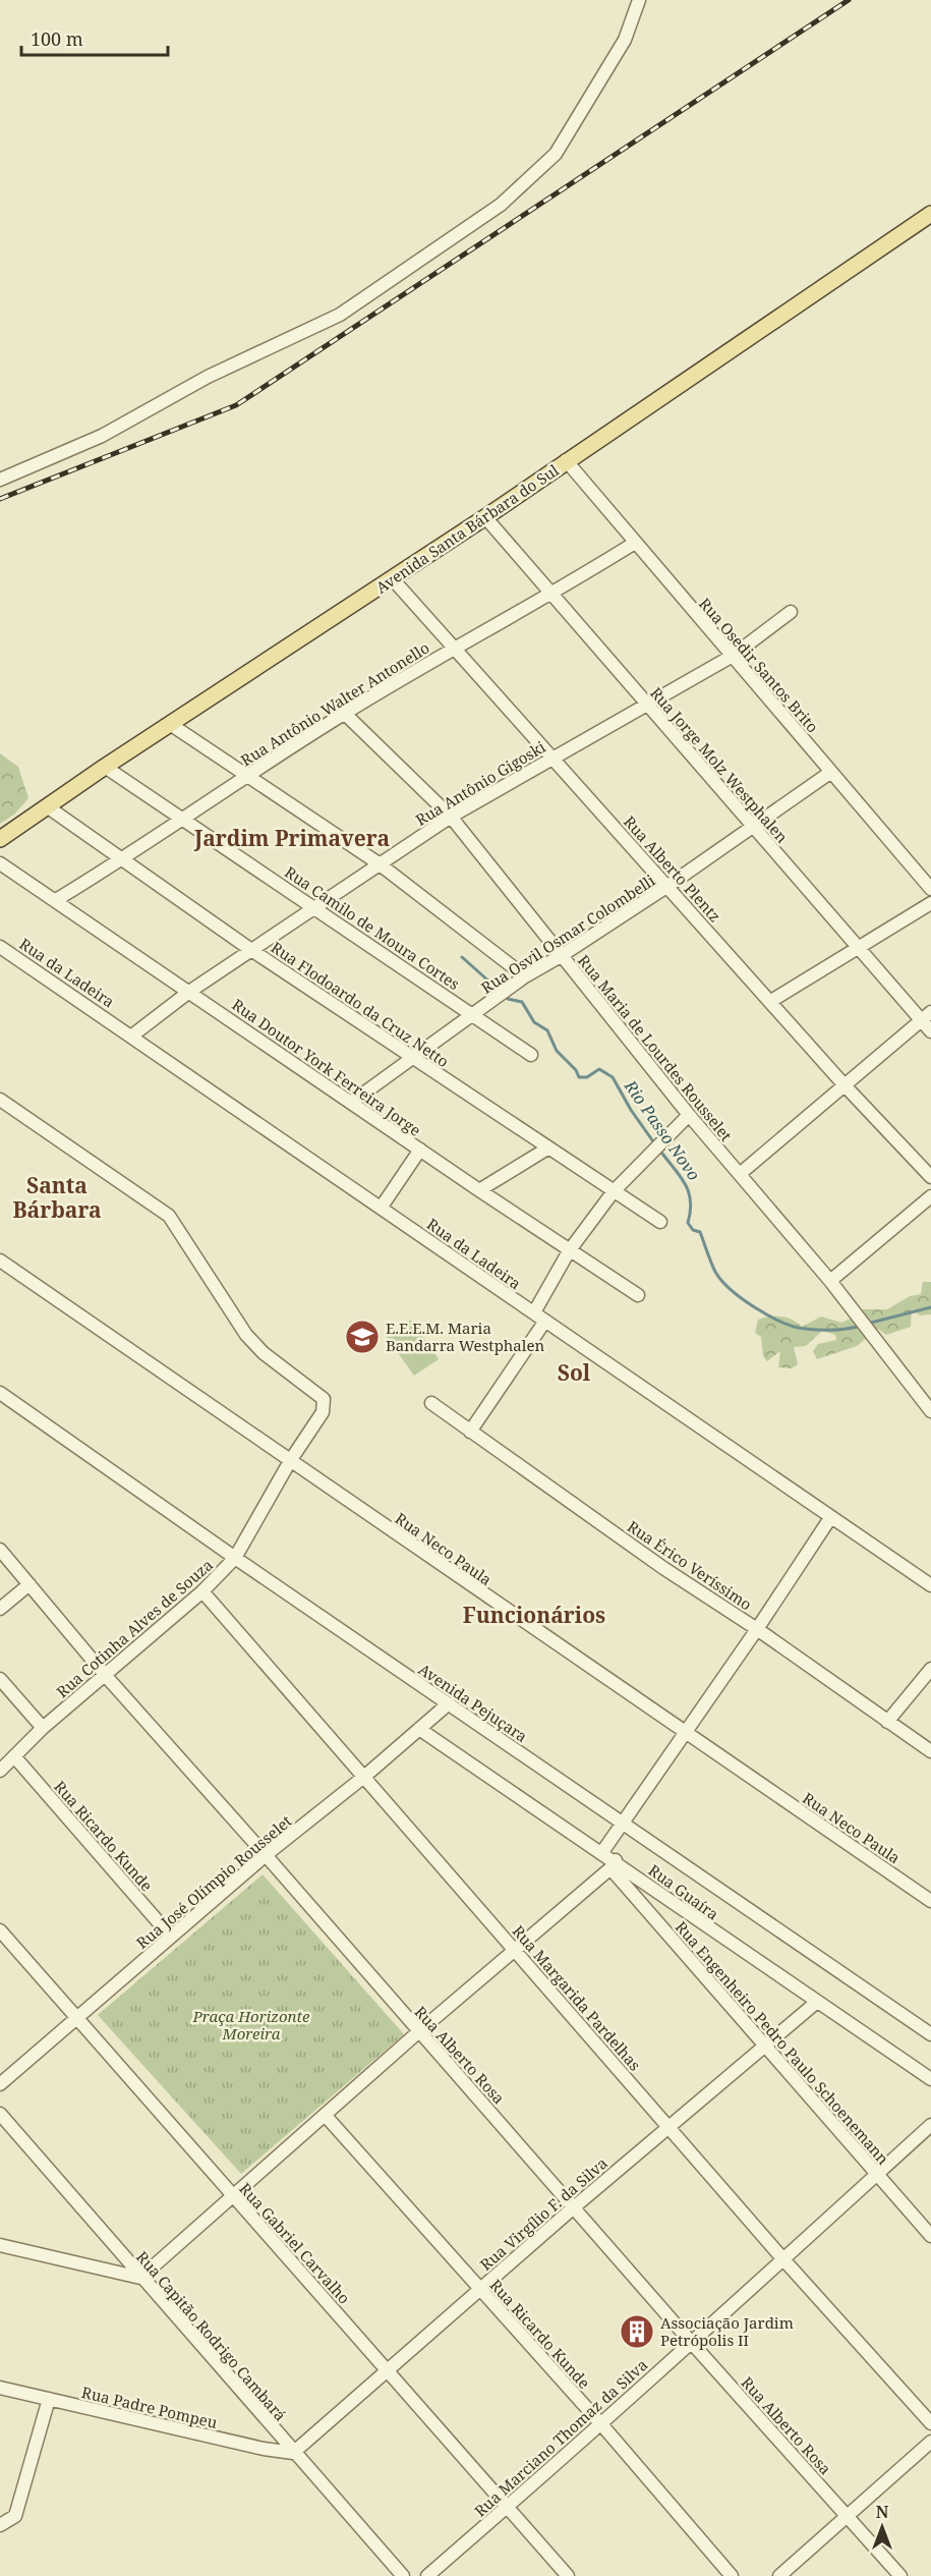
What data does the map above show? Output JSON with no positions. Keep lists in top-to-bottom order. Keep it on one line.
{"streets":{"main road":["Avenida Santa Bárbara do Sul"],"street":["Rua Osedir Santos Brito","Rua Antônio Walter Antonello","Rua Jorge Molz Westphalen","Rua Antônio Gigoski","Rua Alberto Plentz","Rua Camilo de Moura Cortes","Rua Osvil Osmar Colombelli","Rua da Ladeira","Rua Flodoardo da Cruz Netto","Rua Maria de Lourdes Rousselet","Rua Doutor York Ferreira Jorge","Rua Neco Paula","Rua Érico Veríssimo","Rua Cotinha Alves de Souza","Avenida Pejuçara","Rua Ricardo Kunde","Rua José Olímpio Rousselet","Rua Guaíra","Rua Margarida Pardelhas","Rua Engenheiro Pedro Paulo Schoenemann","Rua Alberto Rosa","Rua Virgílio F. da Silva","Rua Gabriel Carvalho","Rua Capitão Rodrigo Cambará","Rua Padre Pompeu","Rua Marciano Thomaz da Silva"]},"crossings":[["Avenida Santa Bárbara do Sul","Rua Osedir Santos Brito"],["Avenida Santa Bárbara do Sul","Rua Jorge Molz Westphalen"],["Avenida Santa Bárbara do Sul","Rua Alberto Plentz"],["Avenida Santa Bárbara do Sul","Rua Camilo de Moura Cortes"],["Avenida Santa Bárbara do Sul","Rua Flodoardo da Cruz Netto"],["Rua Osedir Santos Brito","Rua Antônio Walter Antonello"],["Rua Osedir Santos Brito","Rua Antônio Gigoski"],["Rua Osedir Santos Brito","Rua Osvil Osmar Colombelli"],["Rua Antônio Walter Antonello","Rua Jorge Molz Westphalen"],["Rua Antônio Walter Antonello","Rua Alberto Plentz"],["Rua Antônio Walter Antonello","Rua Camilo de Moura Cortes"],["Rua Antônio Walter Antonello","Rua Flodoardo da Cruz Netto"],["Rua Antônio Walter Antonello","Rua Maria de Lourdes Rousselet"],["Rua Antônio Walter Antonello","Rua Doutor York Ferreira Jorge"],["Rua Jorge Molz Westphalen","Rua Antônio Gigoski"],["Rua Jorge Molz Westphalen","Rua Osvil Osmar Colombelli"],["Rua Antônio Gigoski","Rua Alberto Plentz"],["Rua Antônio Gigoski","Rua Camilo de Moura Cortes"],["Rua Antônio Gigoski","Rua da Ladeira"],["Rua Antônio Gigoski","Rua Flodoardo da Cruz Netto"],["Rua Antônio Gigoski","Rua Maria de Lourdes Rousselet"],["Rua Antônio Gigoski","Rua Doutor York Ferreira Jorge"],["Rua Alberto Plentz","Rua Osvil Osmar Colombelli"],["Rua Camilo de Moura Cortes","Rua Osvil Osmar Colombelli"],["Rua Osvil Osmar Colombelli","Rua Flodoardo da Cruz Netto"],["Rua Osvil Osmar Colombelli","Rua Maria de Lourdes Rousselet"],["Rua Osvil Osmar Colombelli","Rua Doutor York Ferreira Jorge"],["Rua Neco Paula","Rua Cotinha Alves de Souza"],["Rua Cotinha Alves de Souza","Avenida Pejuçara"],["Rua Cotinha Alves de Souza","Rua Ricardo Kunde"],["Rua Cotinha Alves de Souza","Rua Margarida Pardelhas"],["Rua Cotinha Alves de Souza","Rua Alberto Rosa"],["Avenida Pejuçara","Rua José Olímpio Rousselet"],["Rua Ricardo Kunde","Rua José Olímpio Rousselet"],["Rua Ricardo Kunde","Rua Virgílio F. da Silva"],["Rua Ricardo Kunde","Rua Marciano Thomaz da Silva"],["Rua José Olímpio Rousselet","Rua Guaíra"],["Rua José Olímpio Rousselet","Rua Margarida Pardelhas"],["Rua José Olímpio Rousselet","Rua Alberto Rosa"],["Rua José Olímpio Rousselet","Rua Gabriel Carvalho"],["Rua Guaíra","Rua Engenheiro Pedro Paulo Schoenemann"],["Rua Guaíra","Rua Virgílio F. da Silva"],["Rua Margarida Pardelhas","Rua Virgílio F. da Silva"],["Rua Margarida Pardelhas","Rua Marciano Thomaz da Silva"],["Rua Engenheiro Pedro Paulo Schoenemann","Rua Virgílio F. da Silva"],["Rua Engenheiro Pedro Paulo Schoenemann","Rua Marciano Thomaz da Silva"],["Rua Alberto Rosa","Rua Virgílio F. da Silva"],["Rua Alberto Rosa","Rua Marciano Thomaz da Silva"],["Rua Virgílio F. da Silva","Rua Gabriel Carvalho"],["Rua Virgílio F. da Silva","Rua Capitão Rodrigo Cambará"],["Rua Virgílio F. da Silva","Rua Padre Pompeu"],["Rua Gabriel Carvalho","Rua Marciano Thomaz da Silva"],["Rua Capitão Rodrigo Cambará","Rua Padre Pompeu"]],"districts":["Jardim Primavera","Santa Bárbara","Sol","Funcionários"],"water":["Rio Passo Novo"],"parks":["Praça Horizonte Moreira"],"places":{"school or university":["E.E.E.M. Maria Bandarra Westphalen"],"building":["Associação Jardim Petrópolis II"]},"scale_bar":"100 m","north":"top"}
